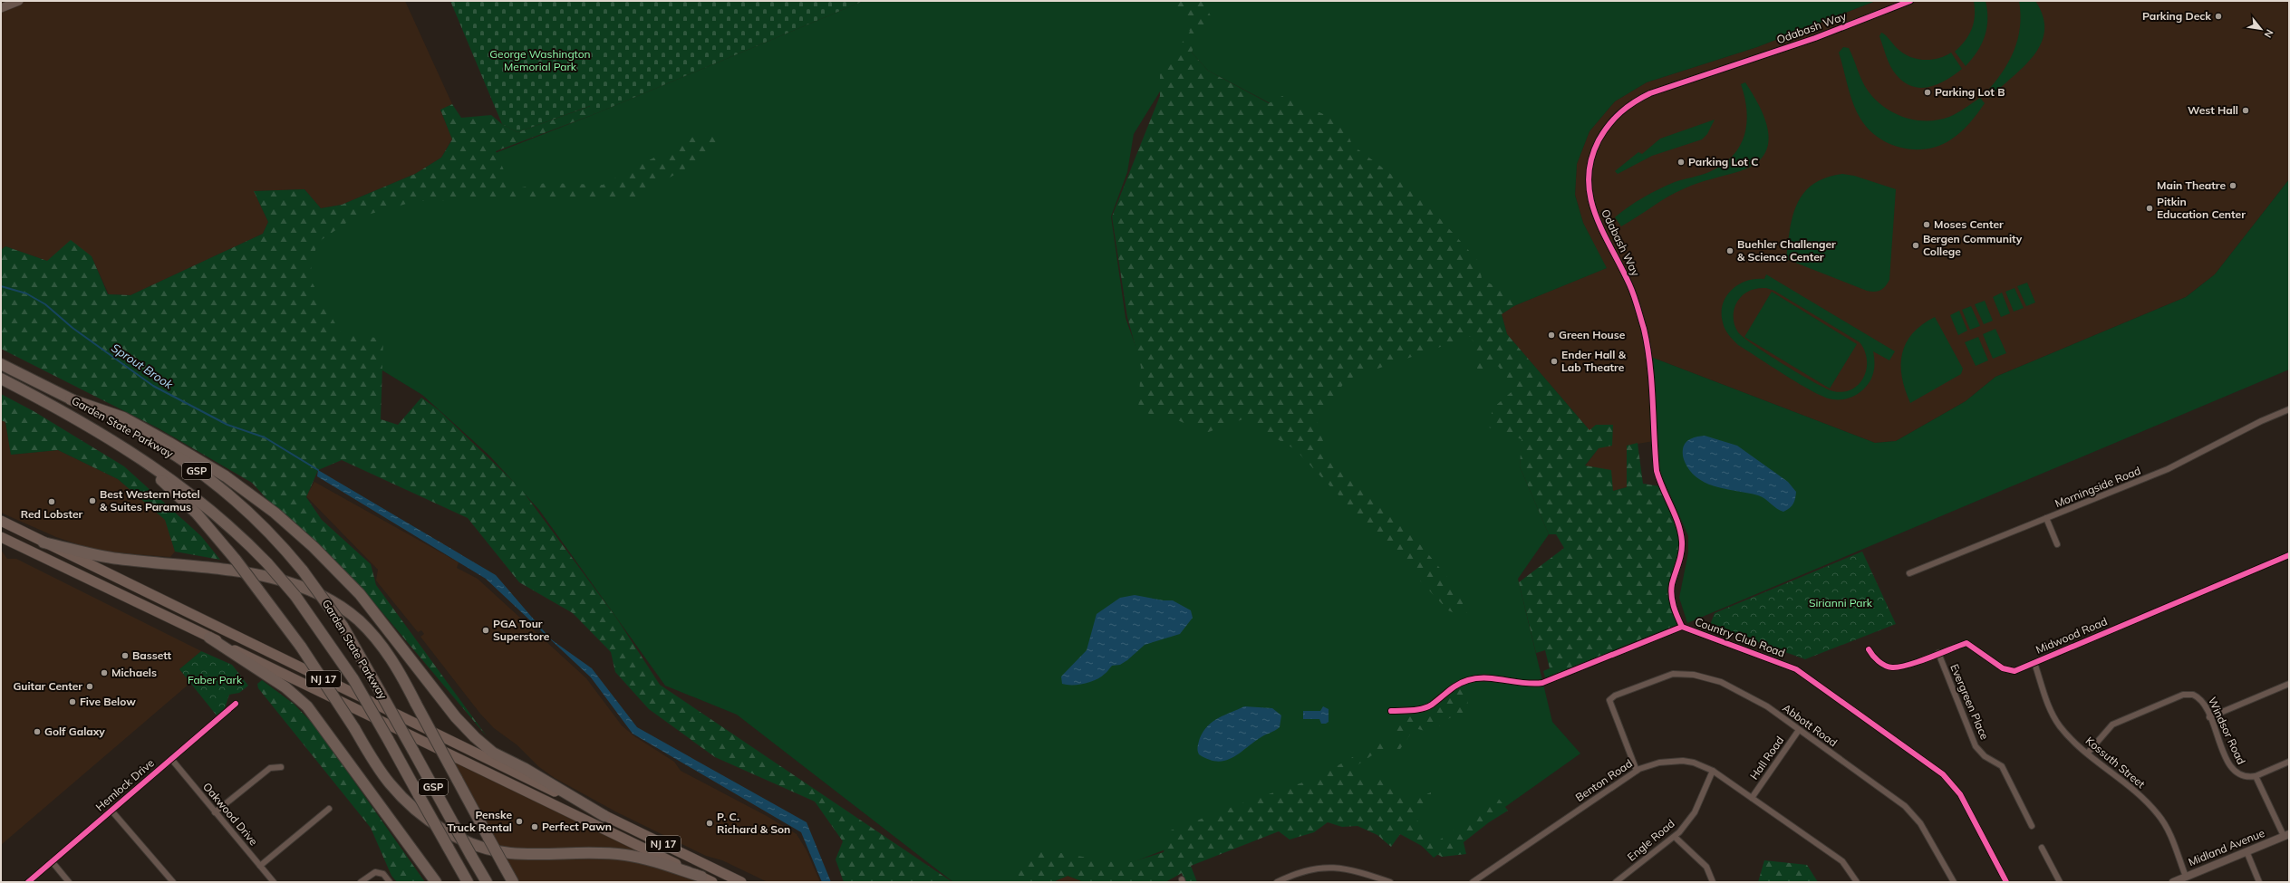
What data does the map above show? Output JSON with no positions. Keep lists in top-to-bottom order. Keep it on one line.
{"streets":{"highway":["Garden State Parkway","GSP","NJ 17"],"street":["Odabash Way","Morningside Road","Midwood Road","Country Club Road","Evergreen Place","Abbott Road","Windsor Road","Hall Road","Kossuth Street","Benton Road","Hemlock Drive","Oakwood Drive","Engle Road","Midland Avenue"]},"crossings":[["Odabash Way","Country Club Road"],["Midwood Road","Evergreen Place"],["Midwood Road","Kossuth Street"],["Abbott Road","Hall Road"],["Abbott Road","Benton Road"],["Windsor Road","Kossuth Street"],["Hall Road","Benton Road"],["Kossuth Street","Midland Avenue"],["Benton Road","Engle Road"],["Hemlock Drive","Oakwood Drive"]],"water":["Sprout Brook"],"parks":["George Washington Memorial Park","Sirianni Park","Faber Park"],"places":["Parking Deck","Parking Lot B","West Hall","Parking Lot C","Main Theatre","Pitkin Education Center","Moses Center","Bergen Community College","Buehler Challenger & Science Center","Green House","Ender Hall & Lab Theatre","Best Western Hotel & Suites Paramus","Red Lobster","PGA Tour Superstore","Bassett","Michaels","Guitar Center","Five Below","Golf Galaxy","Penske Truck Rental","P. C. Richard & Son","Perfect Pawn"],"north":"bottom right"}
